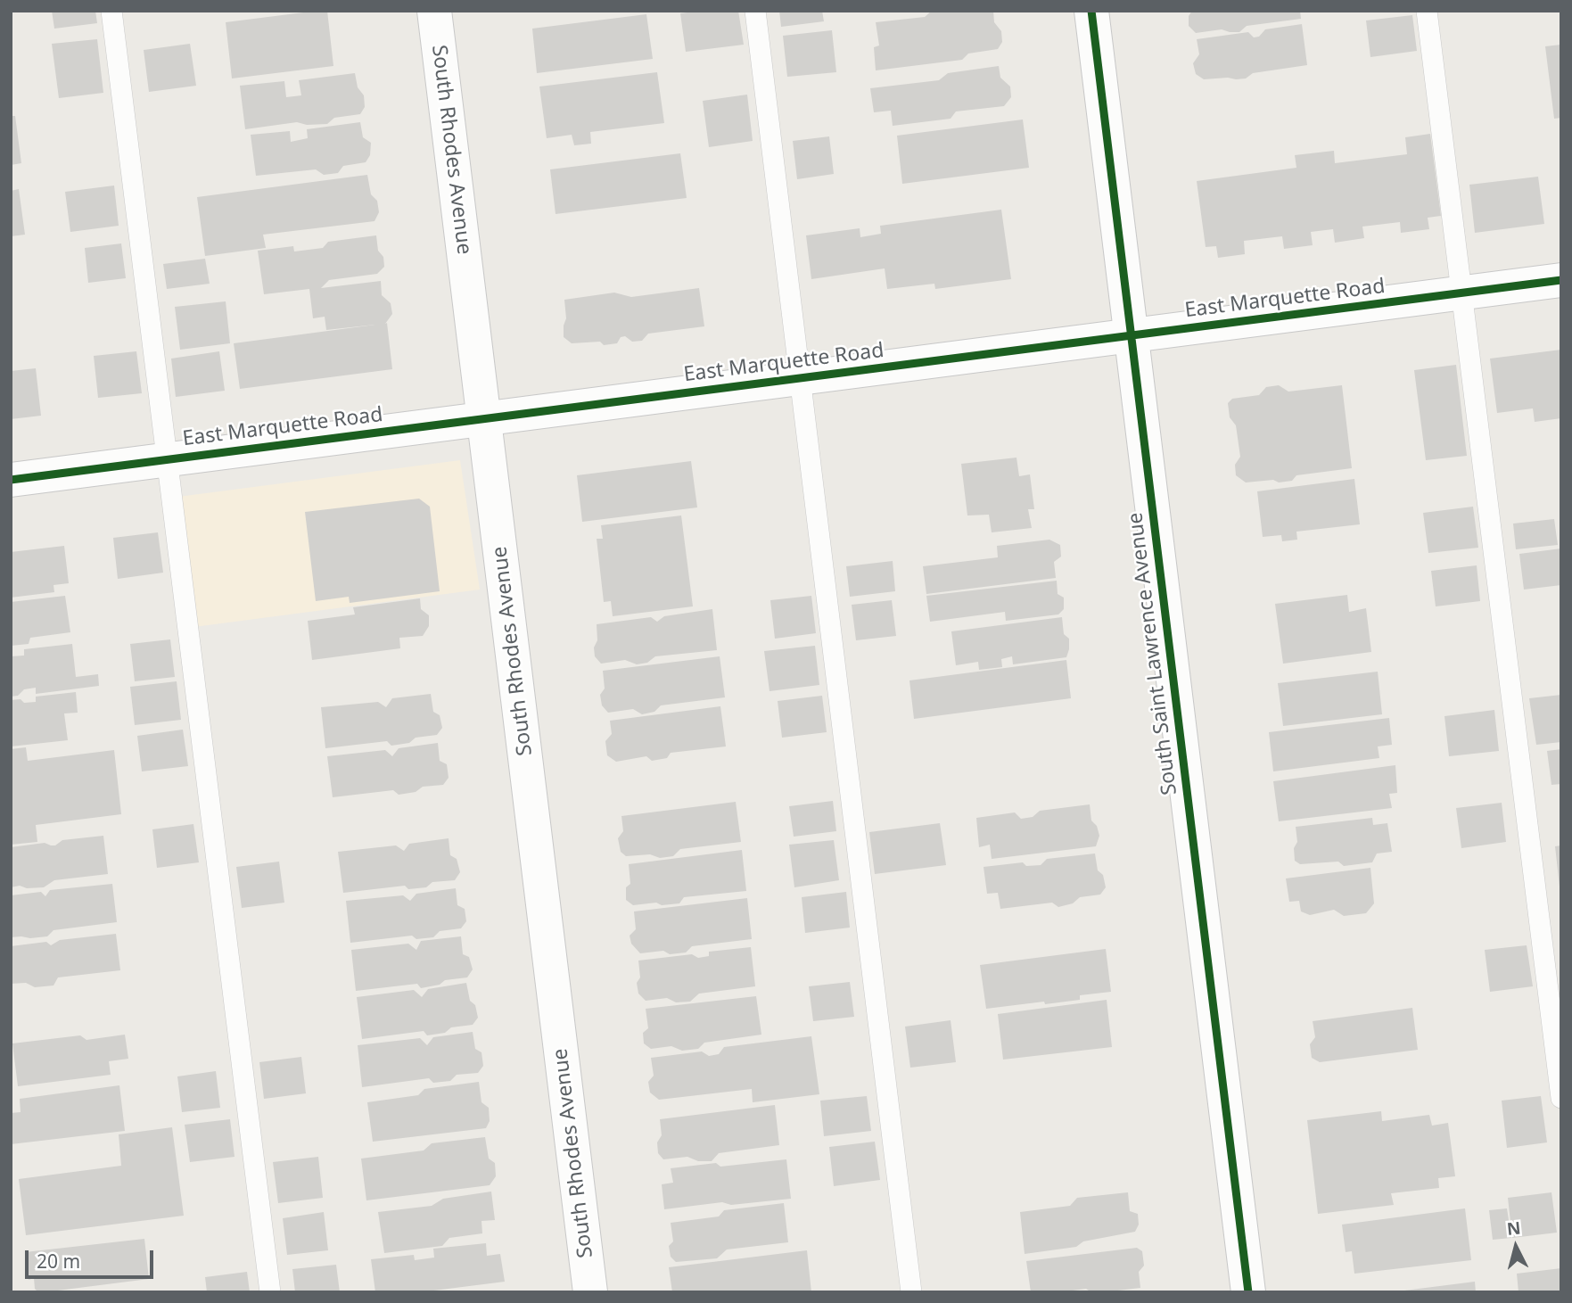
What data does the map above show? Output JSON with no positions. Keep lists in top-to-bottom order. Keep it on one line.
{"streets":{"street":["South Rhodes Avenue","East Marquette Road","South Saint Lawrence Avenue"]},"crossings":[["South Rhodes Avenue","East Marquette Road"],["East Marquette Road","South Saint Lawrence Avenue"]],"scale_bar":"20 m","north":"top"}
